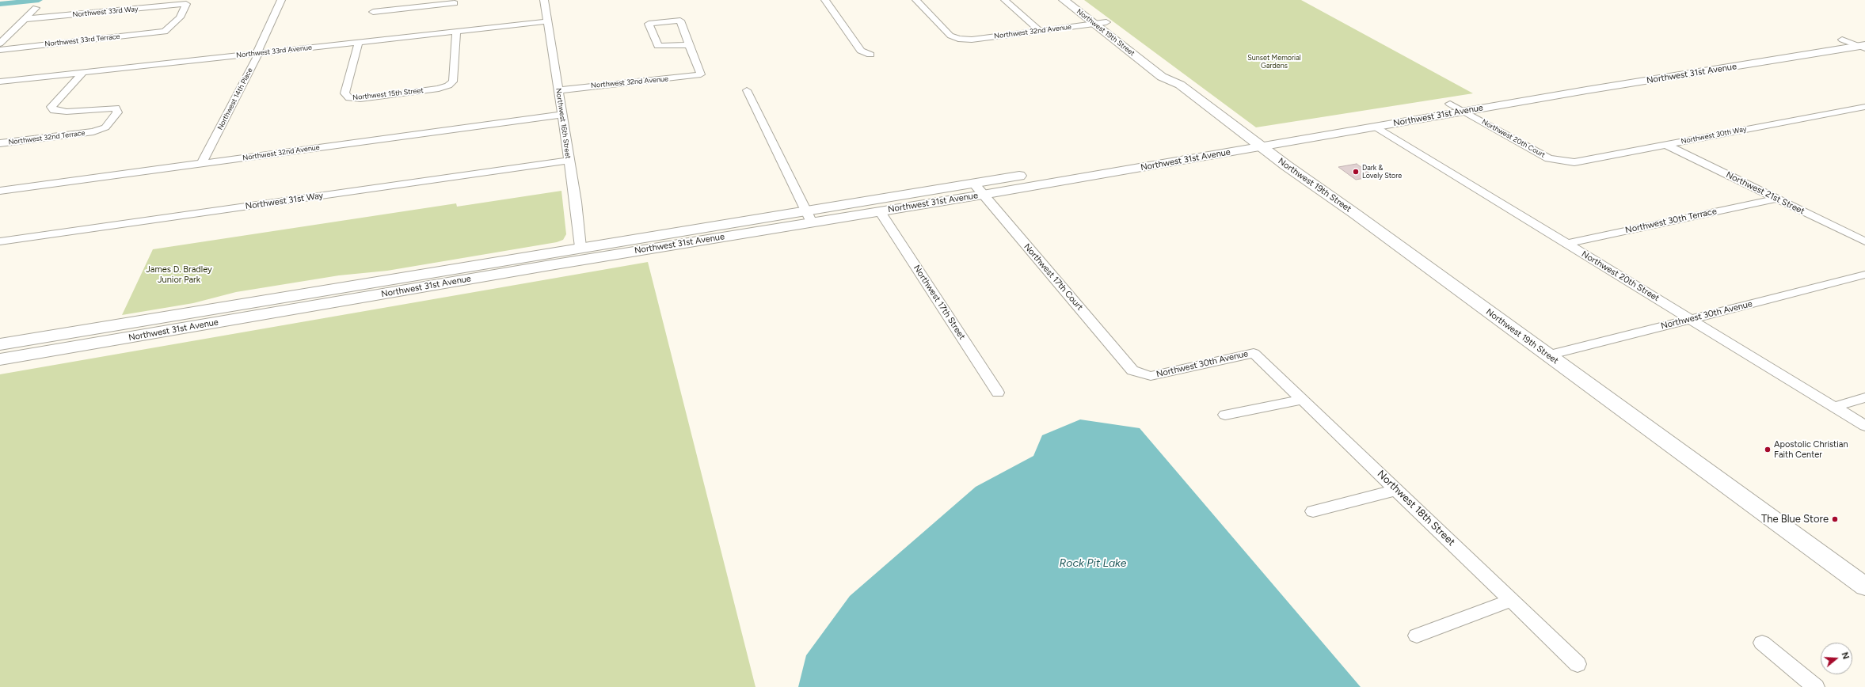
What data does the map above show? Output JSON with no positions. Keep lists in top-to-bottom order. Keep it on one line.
{"streets":{"main road":["Northwest 19th Street","Northwest 31st Avenue"],"street":["Northwest 33rd Way","Northwest 32nd Avenue","Northwest 33rd Terrace","Northwest 33rd Avenue","Northwest 15th Street","Northwest 14th Place","Northwest 16th Street","Northwest 30th Way","Northwest 32nd Terrace","Northwest 20th Court","Northwest 21st Street","Northwest 31st Way","Northwest 30th Terrace","Northwest 20th Street","Northwest 17th Court","Northwest 17th Street","Northwest 30th Avenue","Northwest 18th Street"]},"crossings":[["Northwest 33rd Way","Northwest 33rd Terrace"],["Northwest 32nd Avenue","Northwest 19th Street"],["Northwest 32nd Avenue","Northwest 14th Place"],["Northwest 32nd Avenue","Northwest 16th Street"],["Northwest 19th Street","Northwest 31st Avenue"],["Northwest 19th Street","Northwest 30th Avenue"],["Northwest 33rd Avenue","Northwest 15th Street"],["Northwest 33rd Avenue","Northwest 14th Place"],["Northwest 33rd Avenue","Northwest 16th Street"],["Northwest 33rd Avenue","Northwest 32nd Terrace"],["Northwest 31st Avenue","Northwest 16th Street"],["Northwest 31st Avenue","Northwest 20th Court"],["Northwest 31st Avenue","Northwest 20th Street"],["Northwest 31st Avenue","Northwest 17th Court"],["Northwest 31st Avenue","Northwest 17th Street"],["Northwest 16th Street","Northwest 31st Way"],["Northwest 30th Way","Northwest 20th Court"],["Northwest 30th Way","Northwest 21st Street"],["Northwest 21st Street","Northwest 30th Terrace"],["Northwest 30th Terrace","Northwest 20th Street"],["Northwest 20th Street","Northwest 30th Avenue"],["Northwest 17th Court","Northwest 30th Avenue"],["Northwest 30th Avenue","Northwest 18th Street"]],"water":["Rock Pit Lake"],"parks":["Sunset Memorial Gardens","James D. Bradley Junior Park"],"places":["Dark & Lovely Store","Apostolic Christian Faith Center","The Blue Store"],"north":"right"}
